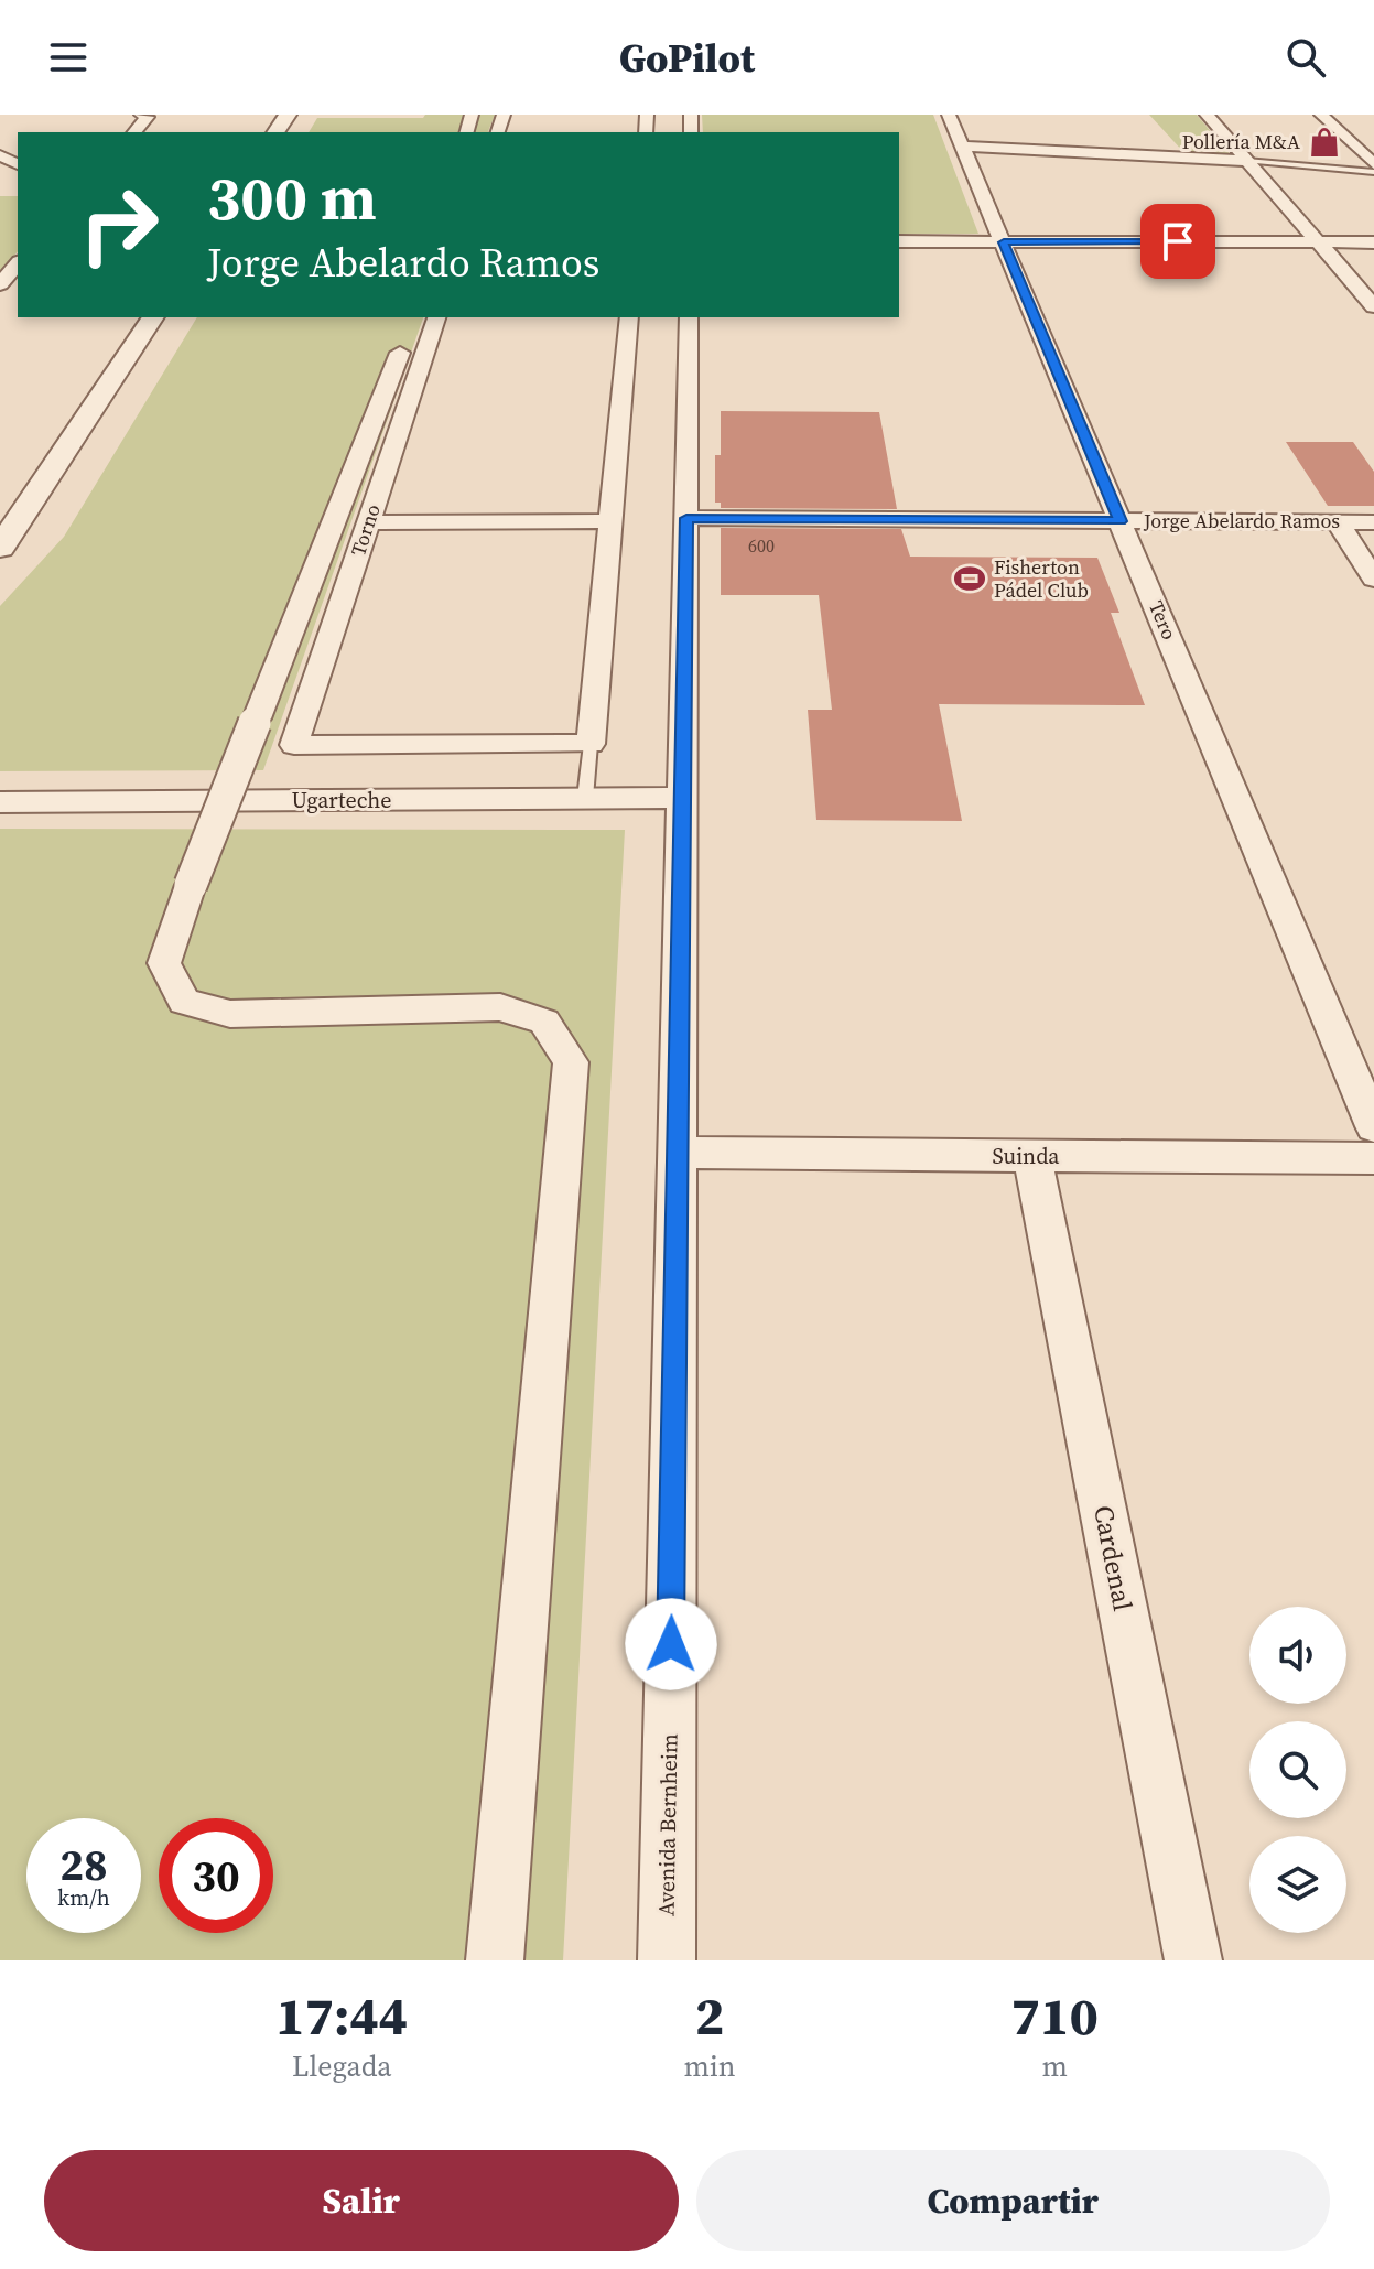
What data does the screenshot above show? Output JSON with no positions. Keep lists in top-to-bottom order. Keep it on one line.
{"streets":{"street":["Jorge Abelardo Ramos","Torno","Tero","Ugarteche","Suinda","Cardenal","Avenida Bernheim"]},"crossings":[["Jorge Abelardo Ramos","Tero"],["Jorge Abelardo Ramos","Avenida Bernheim"],["Ugarteche","Avenida Bernheim"],["Suinda","Cardenal"],["Suinda","Avenida Bernheim"]],"places":{"shop":["Pollería M&A"],"sports":["Fisherton Pádel Club"]},"house_numbers":["600"],"page":{"header":"GoPilot","turn":["300 m","Jorge Abelardo Ramos"],"speed":"28 km/h","limit":"30","eta":["17:44","Llegada","2","min","710","m"],"buttons":["Salir","Compartir"]}}
